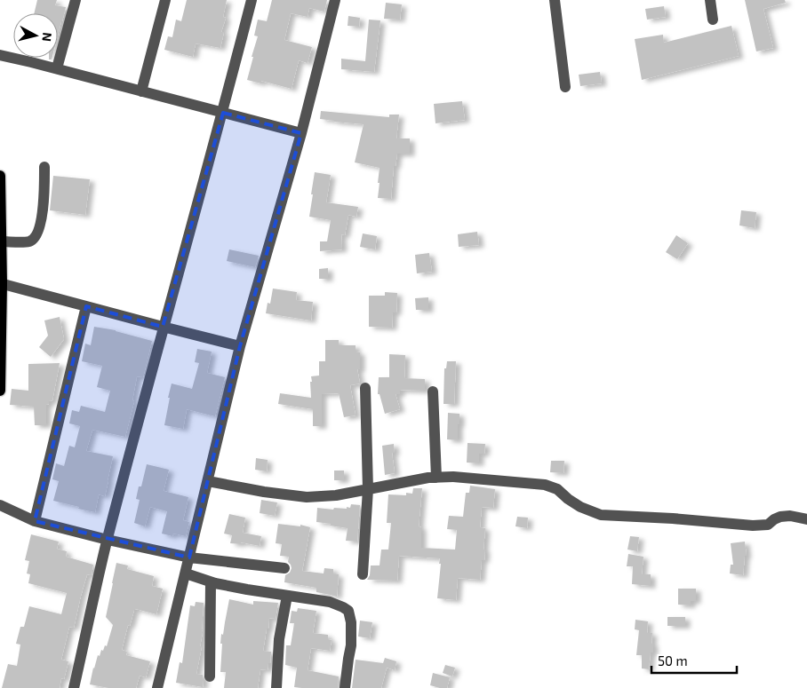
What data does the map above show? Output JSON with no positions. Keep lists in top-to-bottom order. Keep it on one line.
{"scale_bar":"50 m","north":"right"}
